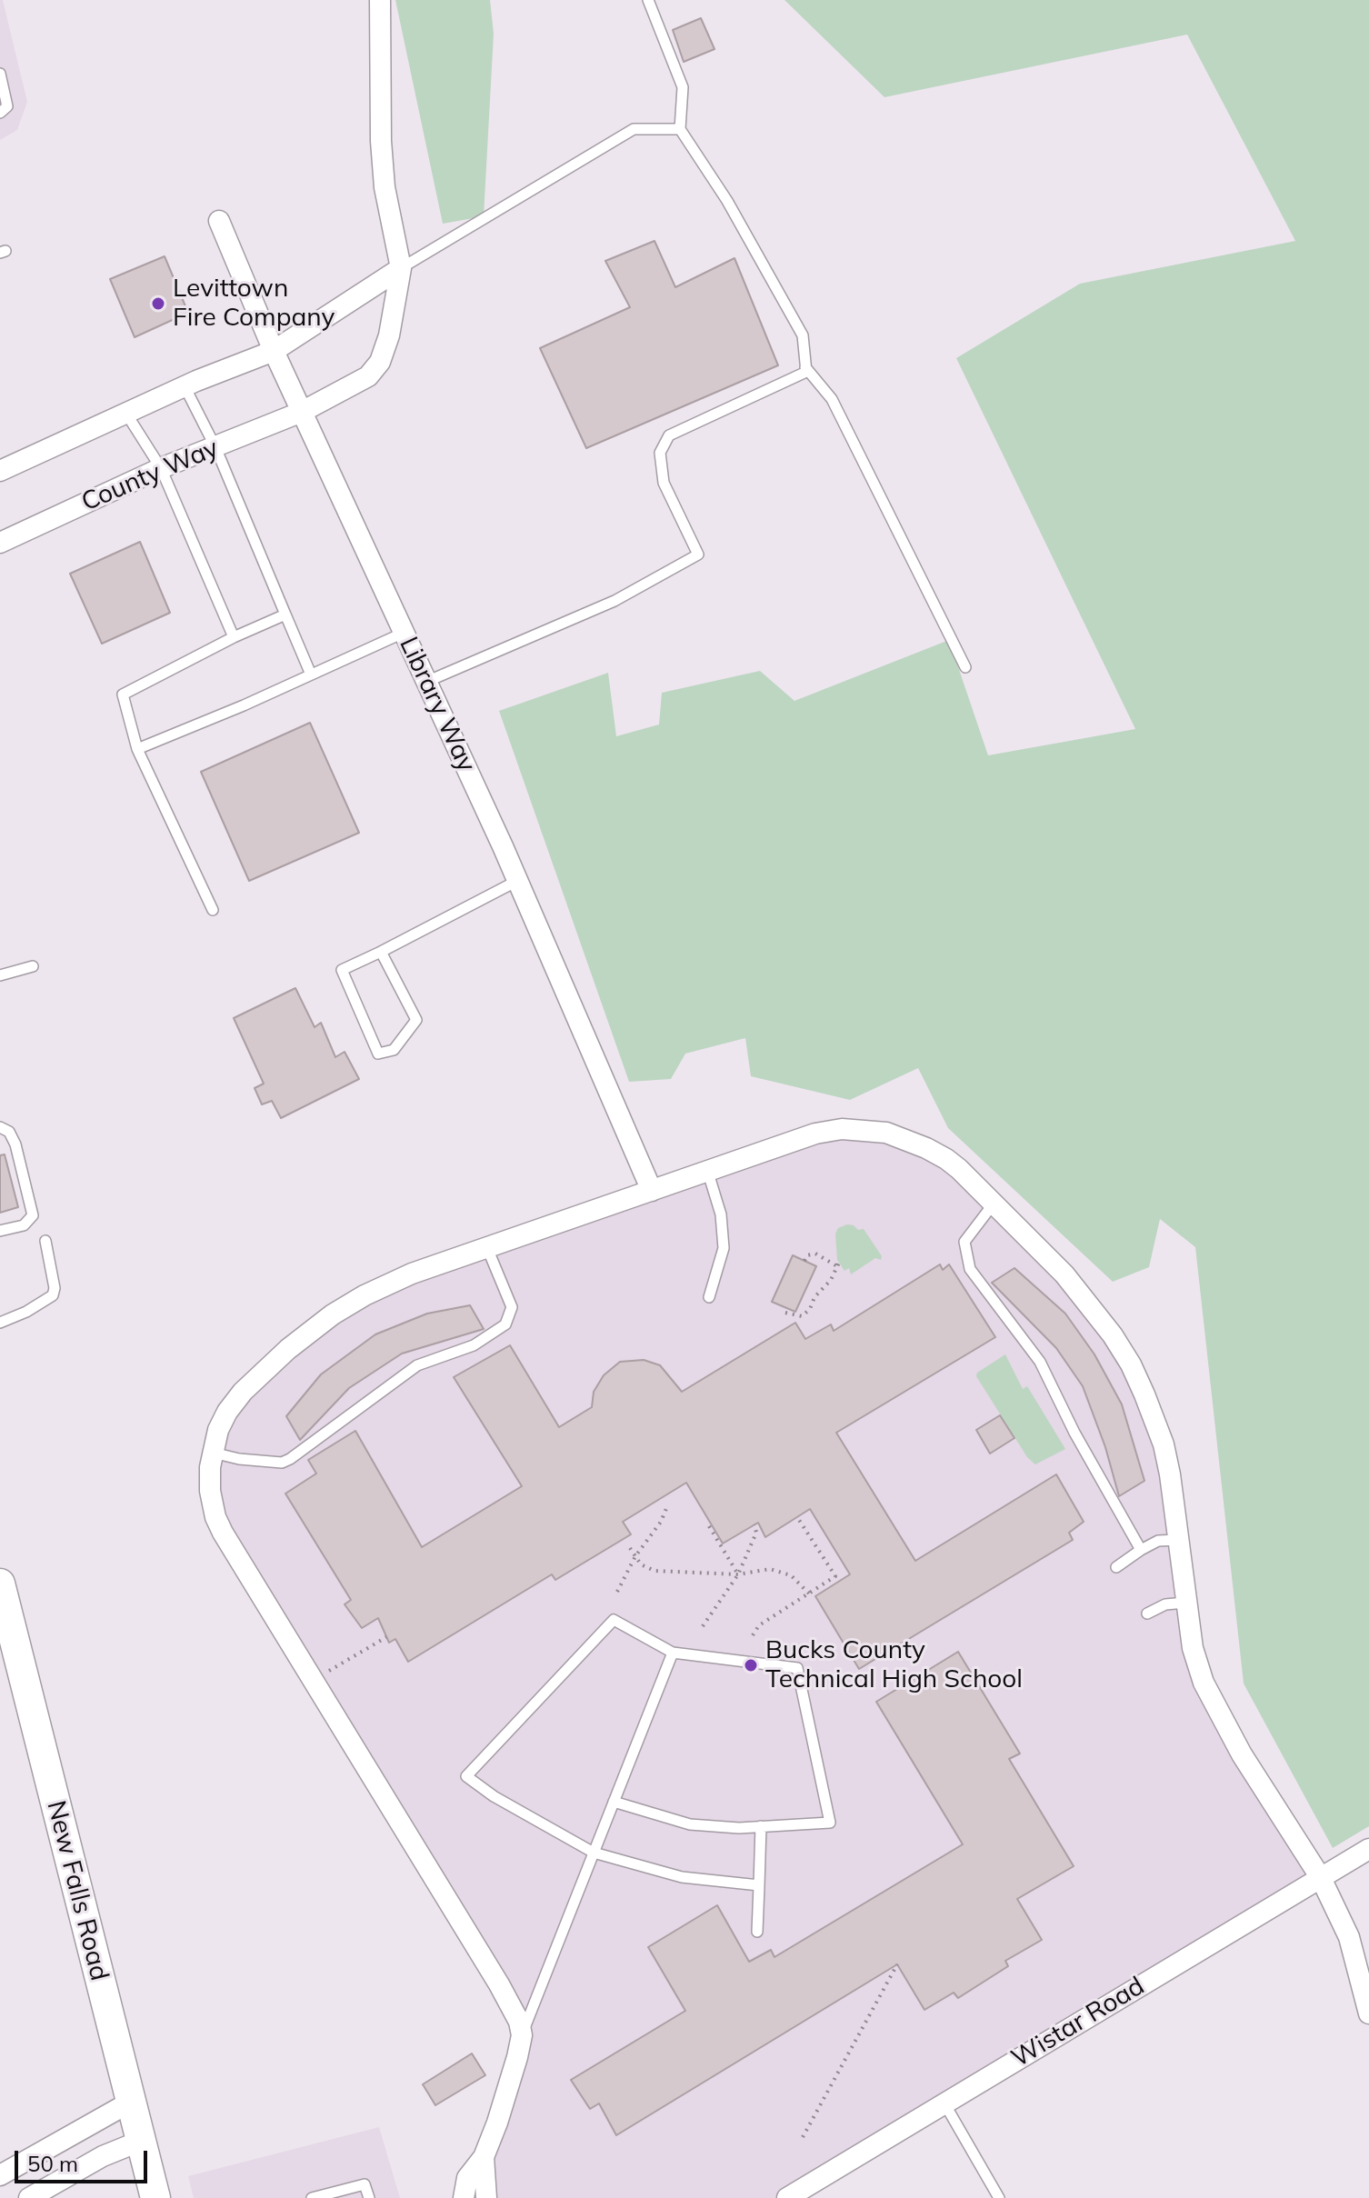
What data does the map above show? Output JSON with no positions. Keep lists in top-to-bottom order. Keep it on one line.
{"streets":{"main road":["New Falls Road"],"street":["County Way","Library Way","Wistar Road"]},"crossings":[["County Way","Library Way"]],"places":["Levittown Fire Company","Bucks County Technical High School"],"scale_bar":"50 m"}
